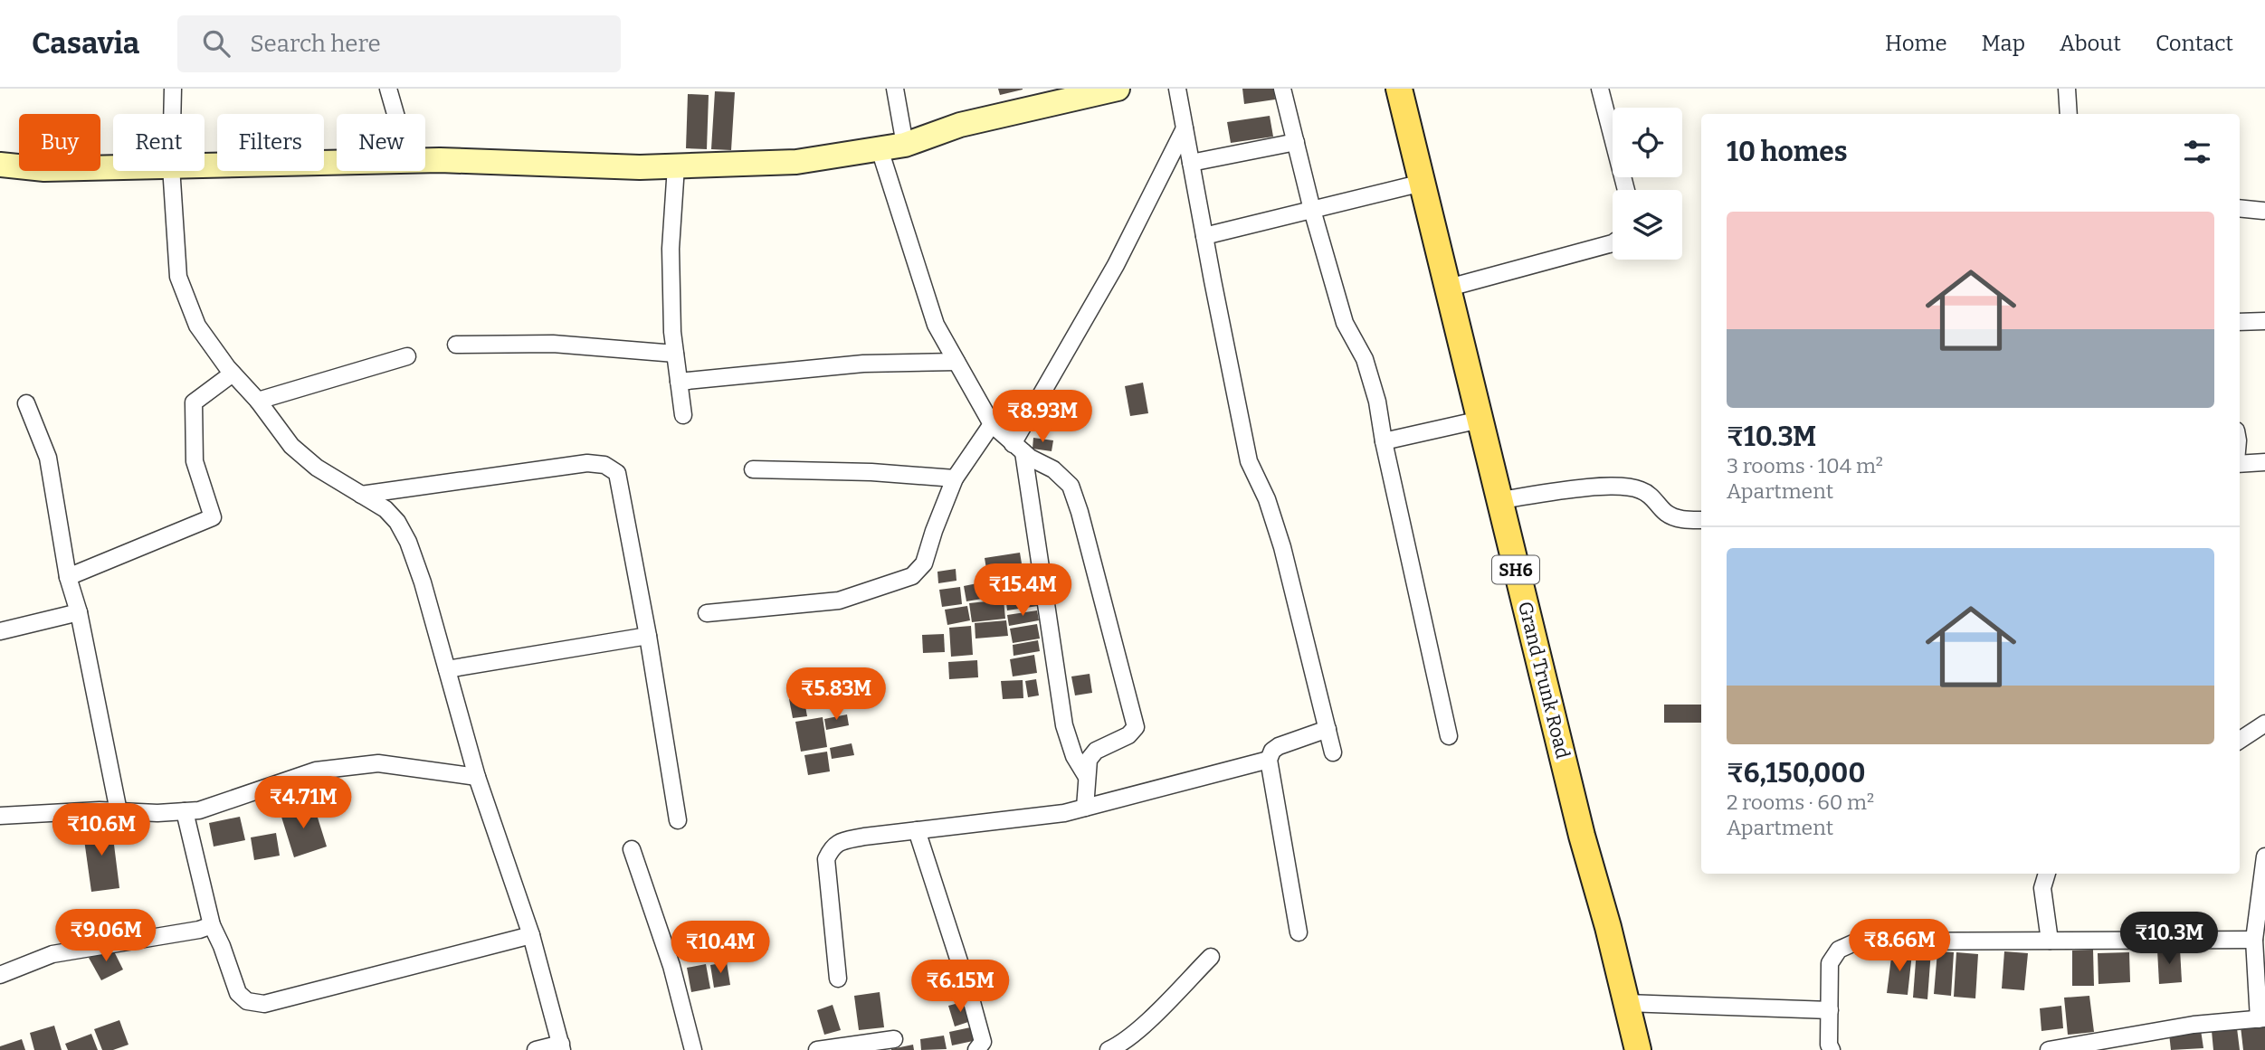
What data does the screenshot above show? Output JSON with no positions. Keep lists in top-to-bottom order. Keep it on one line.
{"streets":{"main road":["SH6","Grand Trunk Road"]},"page":{"header":"Casavia","search":"Search here","nav":["Home","Map","About","Contact"],"chip":["Buy","Rent","Filters","New"],"heading":"10 homes","list":[{"name":"₹10.3M","note":"3 rooms · 104 m² · Apartment"},{"name":"₹6,150,000","note":"2 rooms · 60 m² · Apartment"}],"price":["₹8.93M","₹15.4M","₹5.83M","₹4.71M","₹10.6M","₹9.06M","₹10.3M","₹8.66M","₹10.4M","₹6.15M"]}}
